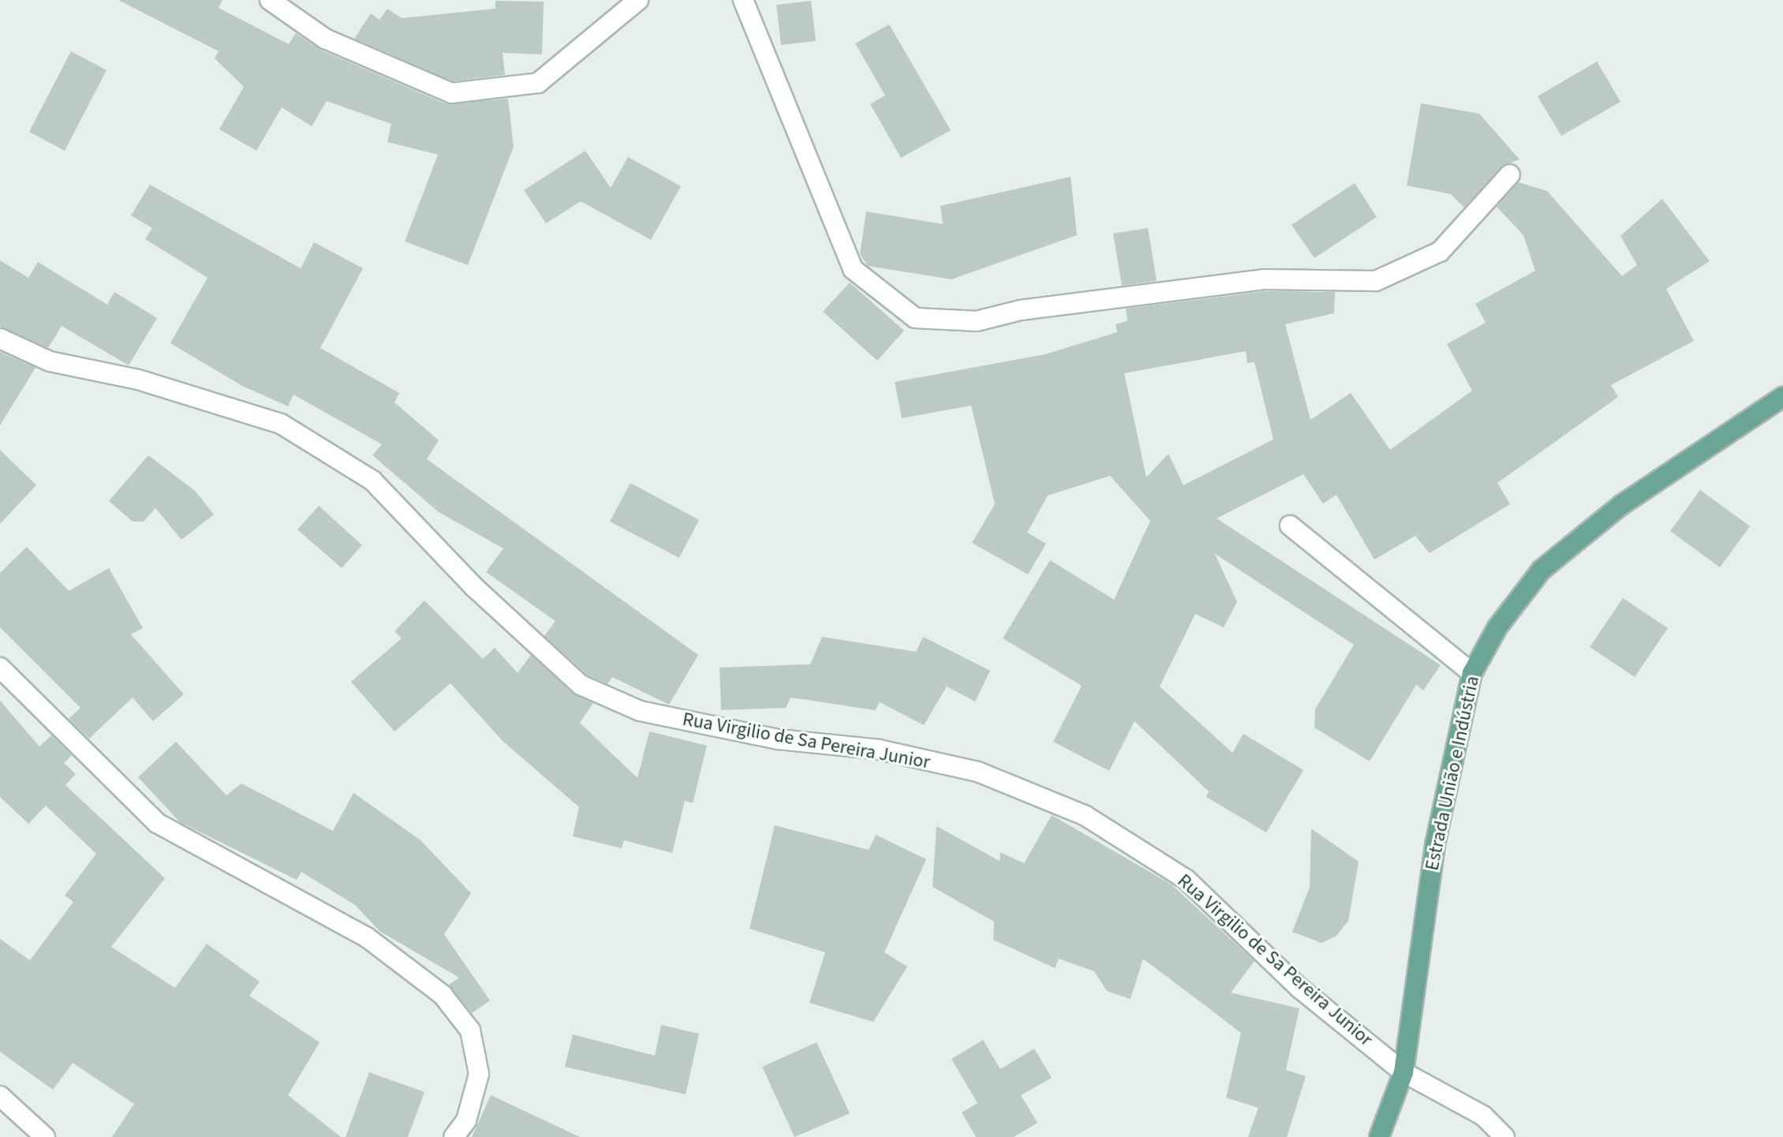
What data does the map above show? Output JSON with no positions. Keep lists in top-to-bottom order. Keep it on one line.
{"streets":{"main road":["Estrada União e Indústria"],"street":["Rua Virgilio de Sa Pereira Junior"]},"crossings":[["Rua Virgilio de Sa Pereira Junior","Estrada União e Indústria"]]}
